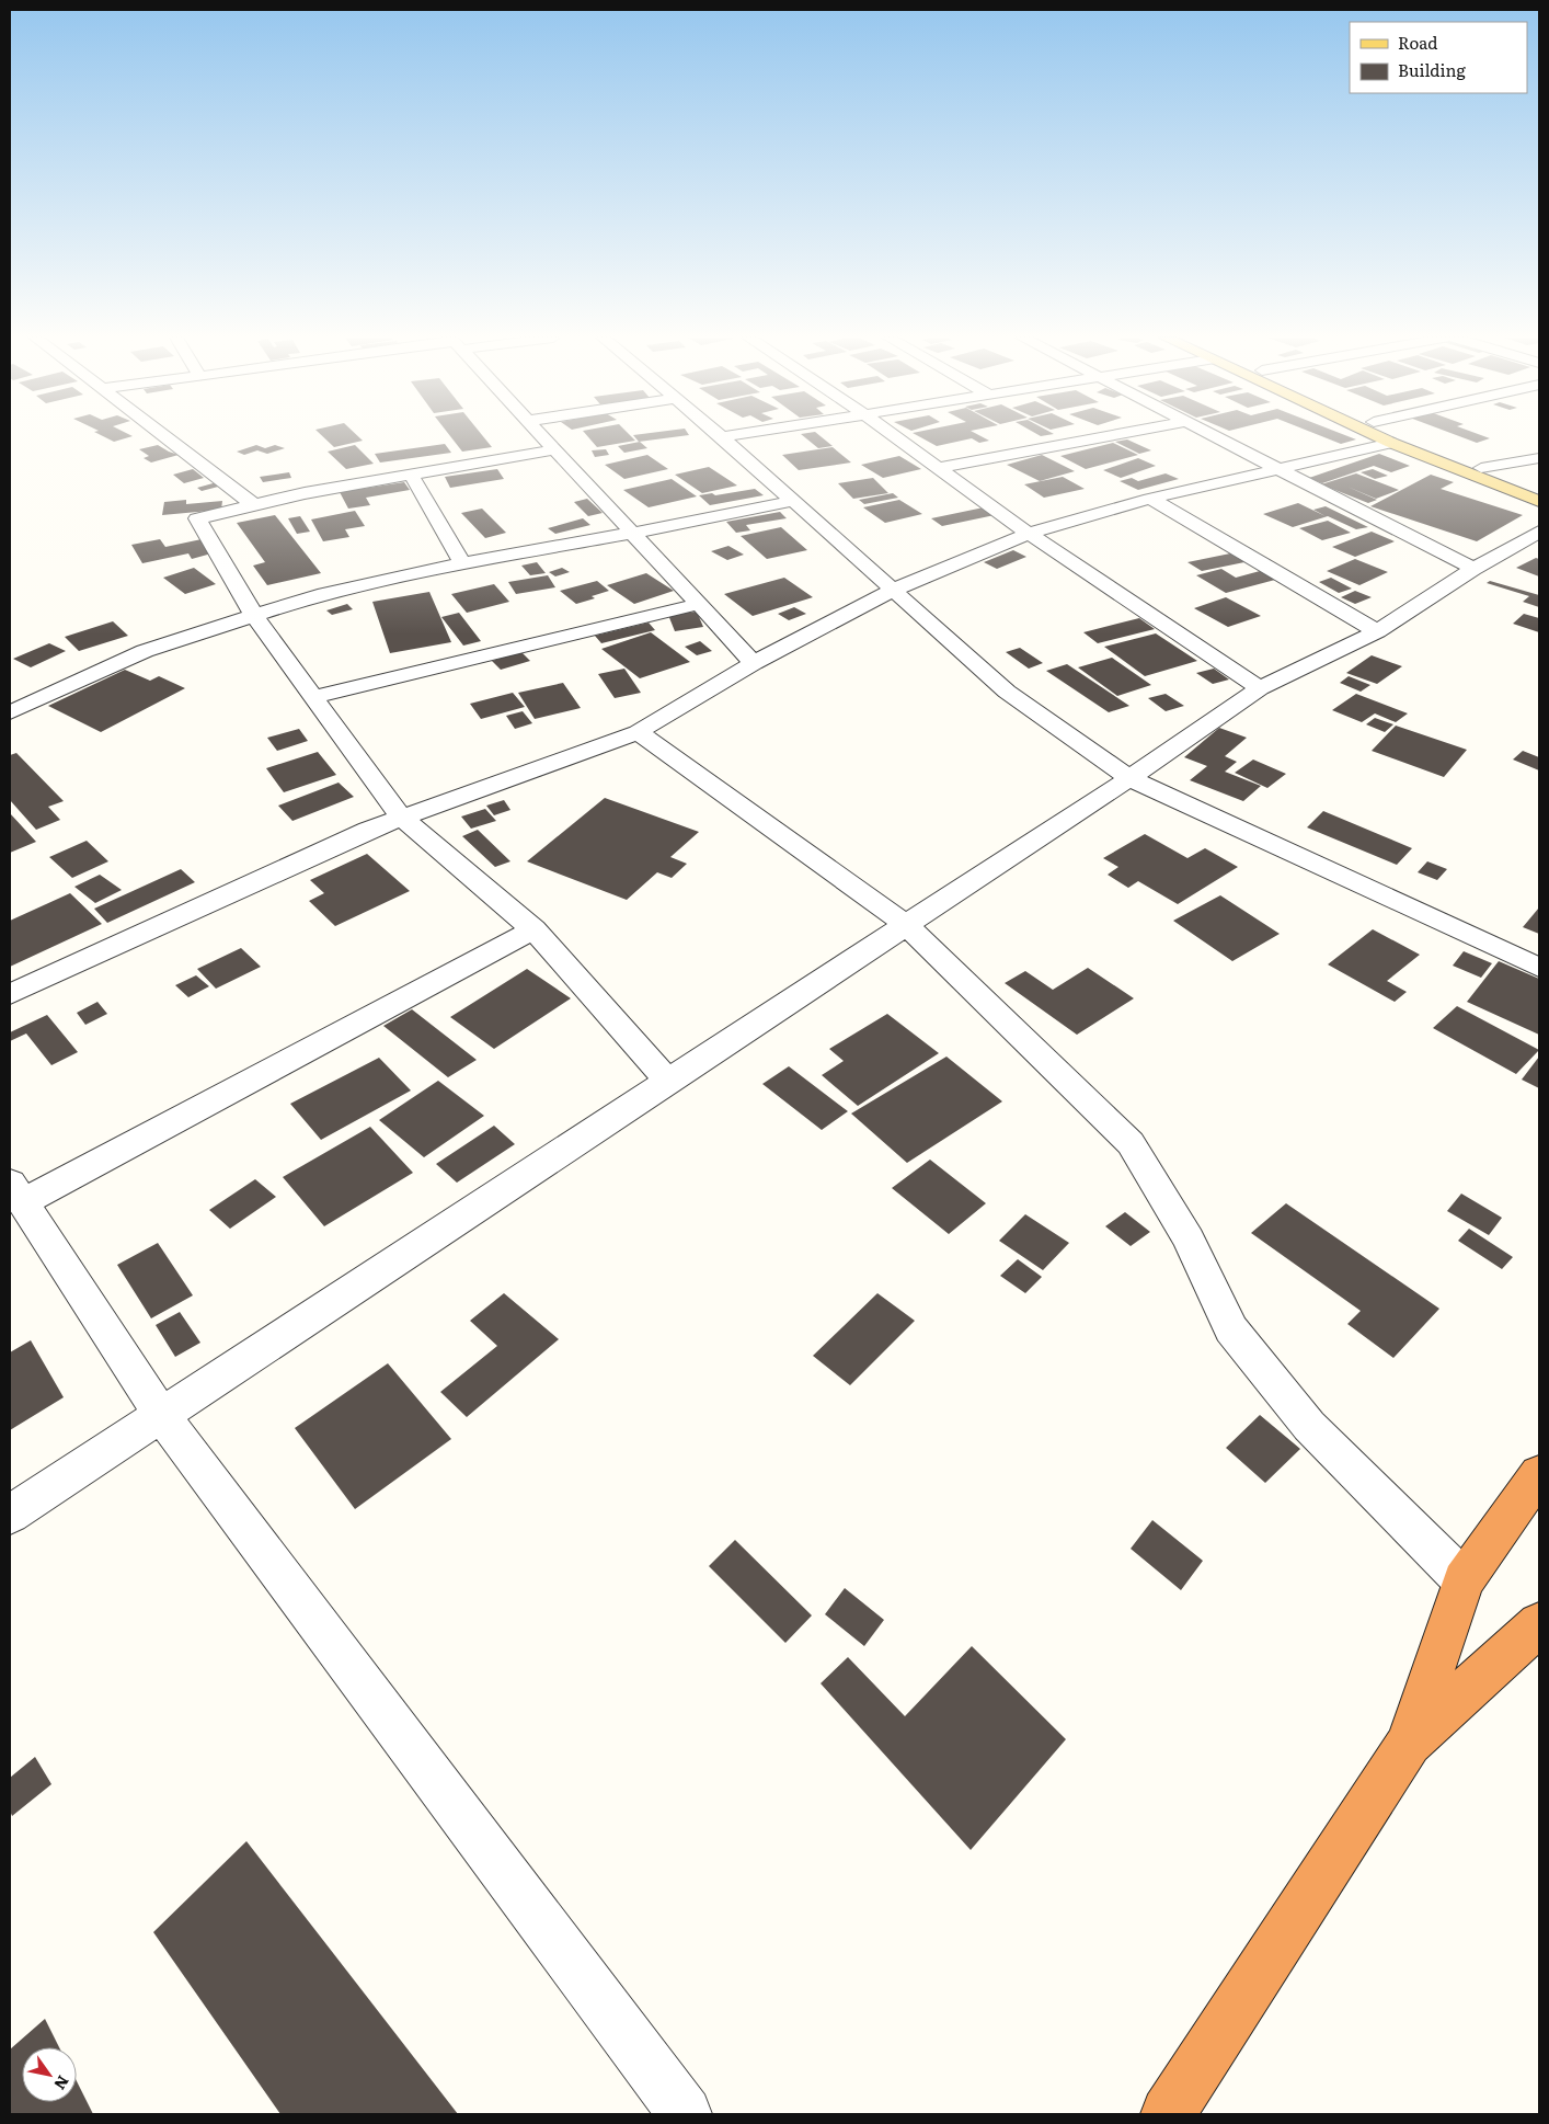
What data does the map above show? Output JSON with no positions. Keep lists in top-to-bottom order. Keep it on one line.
{"legend":["Road","Building"],"north":"bottom right"}
